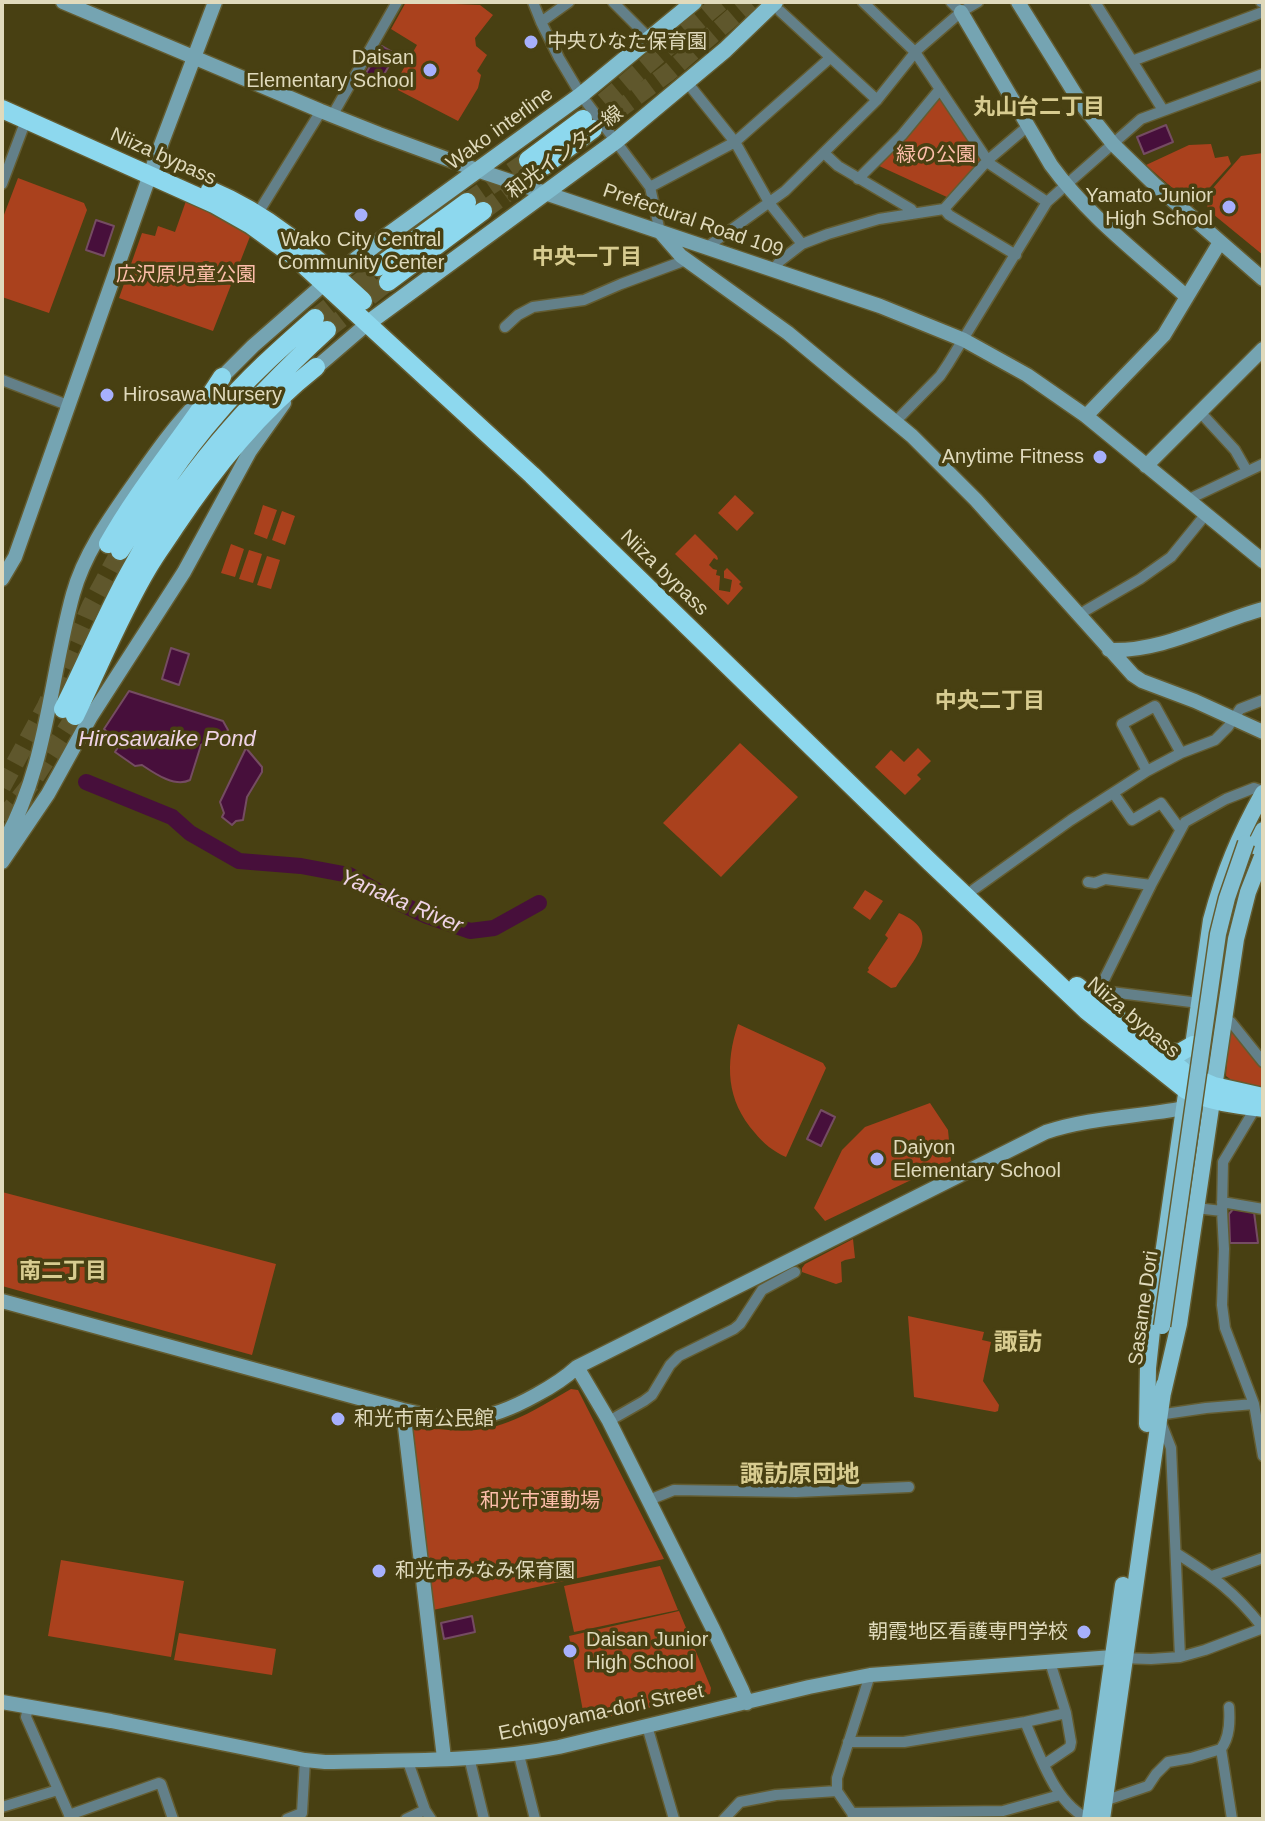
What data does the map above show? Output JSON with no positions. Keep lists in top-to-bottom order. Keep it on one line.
{"streets":{"highway":["Niiza bypass"],"main road":["Wako interline","和光インター線","Sasame Dori"],"street":["Prefectural Road 109","Echigoyama-dori Street"]},"crossings":[["Wako interline","Niiza bypass"],["Wako interline","Prefectural Road 109"],["和光インター線","Niiza bypass"],["和光インター線","Prefectural Road 109"],["Sasame Dori","Echigoyama-dori Street"]],"districts":["丸山台二丁目","中央一丁目","中央二丁目","南二丁目","諏訪","諏訪原団地"],"water":["Hirosawaike Pond","Yanaka River"],"parks":["緑の公園","広沢原児童公園","和光市運動場"],"places":["中央ひなた保育園","Daisan Elementary School","Yamato Junior High School","Wako City Central Community Center","Hirosawa Nursery","Anytime Fitness","Daiyon Elementary School","和光市南公民館","和光市みなみ保育園","朝霞地区看護専門学校","Daisan Junior High School"]}
